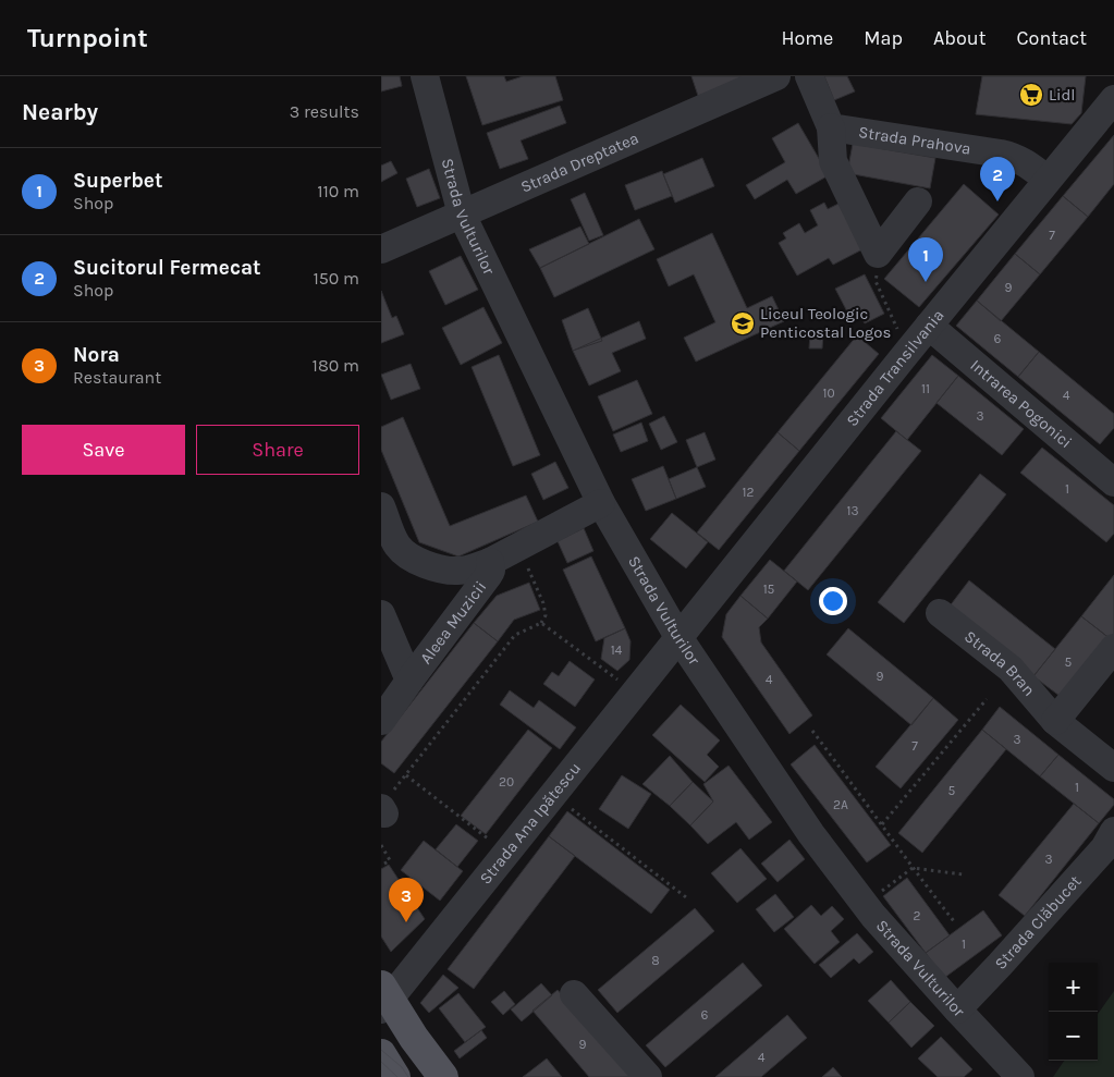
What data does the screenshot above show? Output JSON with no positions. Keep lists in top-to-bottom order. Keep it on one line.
{"streets":{"street":["Strada Prahova","Strada Dreptatea","Strada Vulturilor","Strada Transilvania","Intrarea Pogonici","Aleea Muzicii","Strada Bran","Strada Ana Ipătescu","Strada Clăbucet"]},"crossings":[["Strada Prahova","Strada Transilvania"],["Strada Dreptatea","Strada Vulturilor"],["Strada Vulturilor","Strada Transilvania"],["Strada Vulturilor","Aleea Muzicii"],["Strada Vulturilor","Strada Ana Ipătescu"],["Strada Vulturilor","Strada Clăbucet"],["Strada Transilvania","Intrarea Pogonici"],["Strada Transilvania","Strada Ana Ipătescu"]],"places":{"supermarket":["Lidl"],"school or university":["Liceul Teologic Penticostal Logos"]},"house_numbers":["7","9","6","11","10","4","3","1","12","13","15","14","5","9","4","3","7","20","1","5","2A","3","2","1","8","6","9","4"],"page":{"header":"Turnpoint","nav":["Home","Map","About","Contact"],"heading":["Nearby","3 results"],"list":[{"mark":"1","name":"Superbet","note":"Shop","value":"110 m"},{"mark":"2","name":"Sucitorul Fermecat","note":"Shop","value":"150 m"},{"mark":"3","name":"Nora","note":"Restaurant","value":"180 m"}],"pins":["2","1","3"],"buttons":["Save","Share"],"map_buttons":["+","−"]}}
